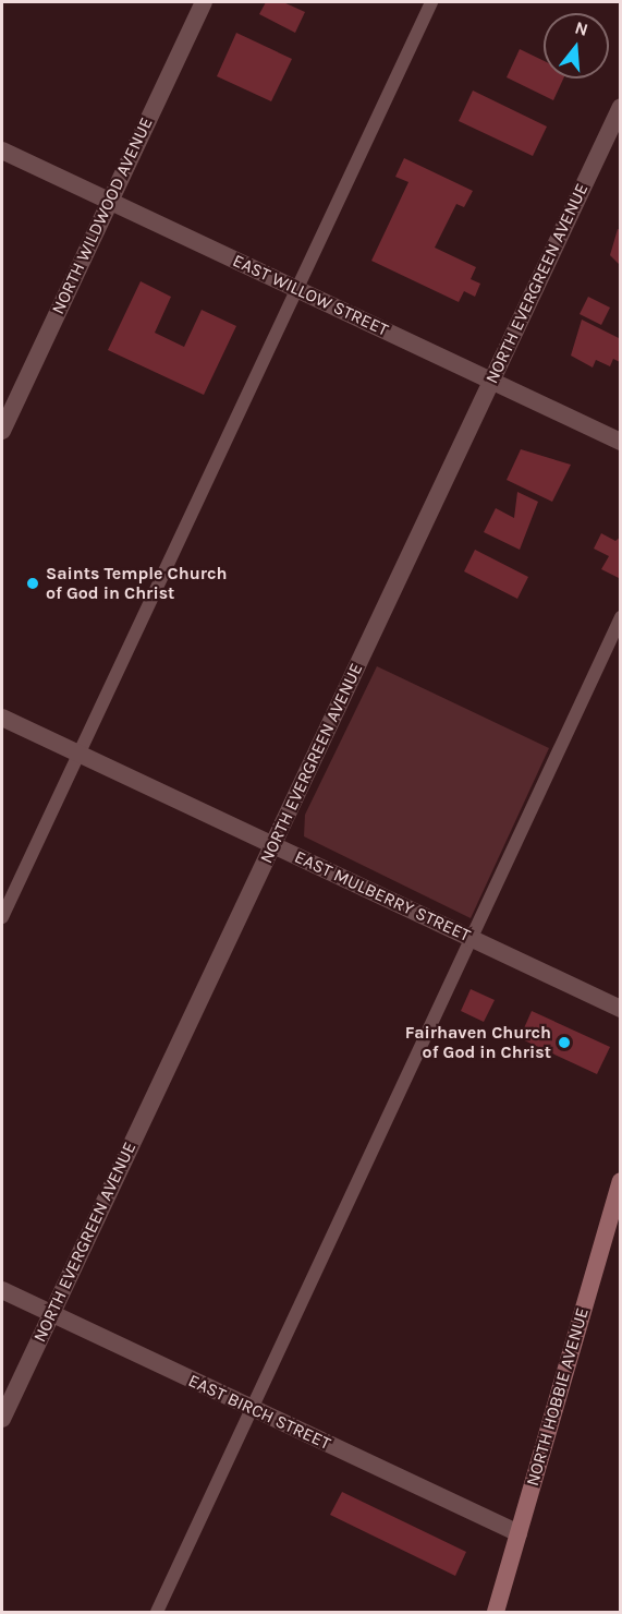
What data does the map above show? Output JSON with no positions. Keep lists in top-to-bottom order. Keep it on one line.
{"streets":{"main road":["NORTH HOBBIE AVENUE"],"street":["NORTH WILDWOOD AVENUE","NORTH EVERGREEN AVENUE","EAST WILLOW STREET","EAST MULBERRY STREET","EAST BIRCH STREET"]},"crossings":[["NORTH WILDWOOD AVENUE","EAST WILLOW STREET"],["NORTH EVERGREEN AVENUE","EAST WILLOW STREET"],["NORTH EVERGREEN AVENUE","EAST MULBERRY STREET"],["NORTH EVERGREEN AVENUE","EAST BIRCH STREET"],["NORTH HOBBIE AVENUE","EAST BIRCH STREET"]],"places":["Saints Temple Church of God in Christ","Fairhaven Church of God in Christ"],"north":"top"}
